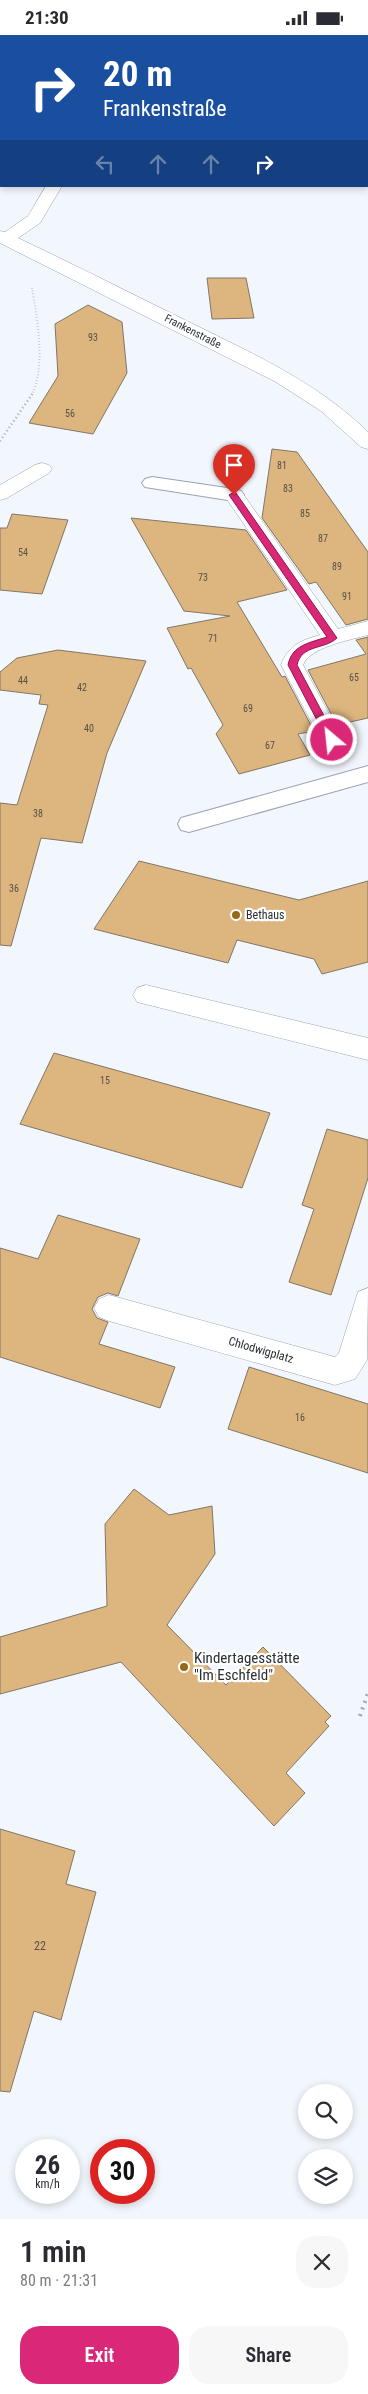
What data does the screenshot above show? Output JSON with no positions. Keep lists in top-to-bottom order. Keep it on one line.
{"streets":{"street":["Frankenstraße","Chlodwigplatz"]},"places":["Bethaus","Kindertagesstätte \"Im Eschfeld\""],"house_numbers":["93","56","81","83","85","87","54","89","73","91","71","65","44","42","69","40","67","38","36","15","16","22"],"page":{"status":"21:30","turn":["20 m","Frankenstraße"],"speed":"26 km/h","limit":"30","heading":["1 min","80 m · 21:31"],"buttons":["Exit","Share"]}}
